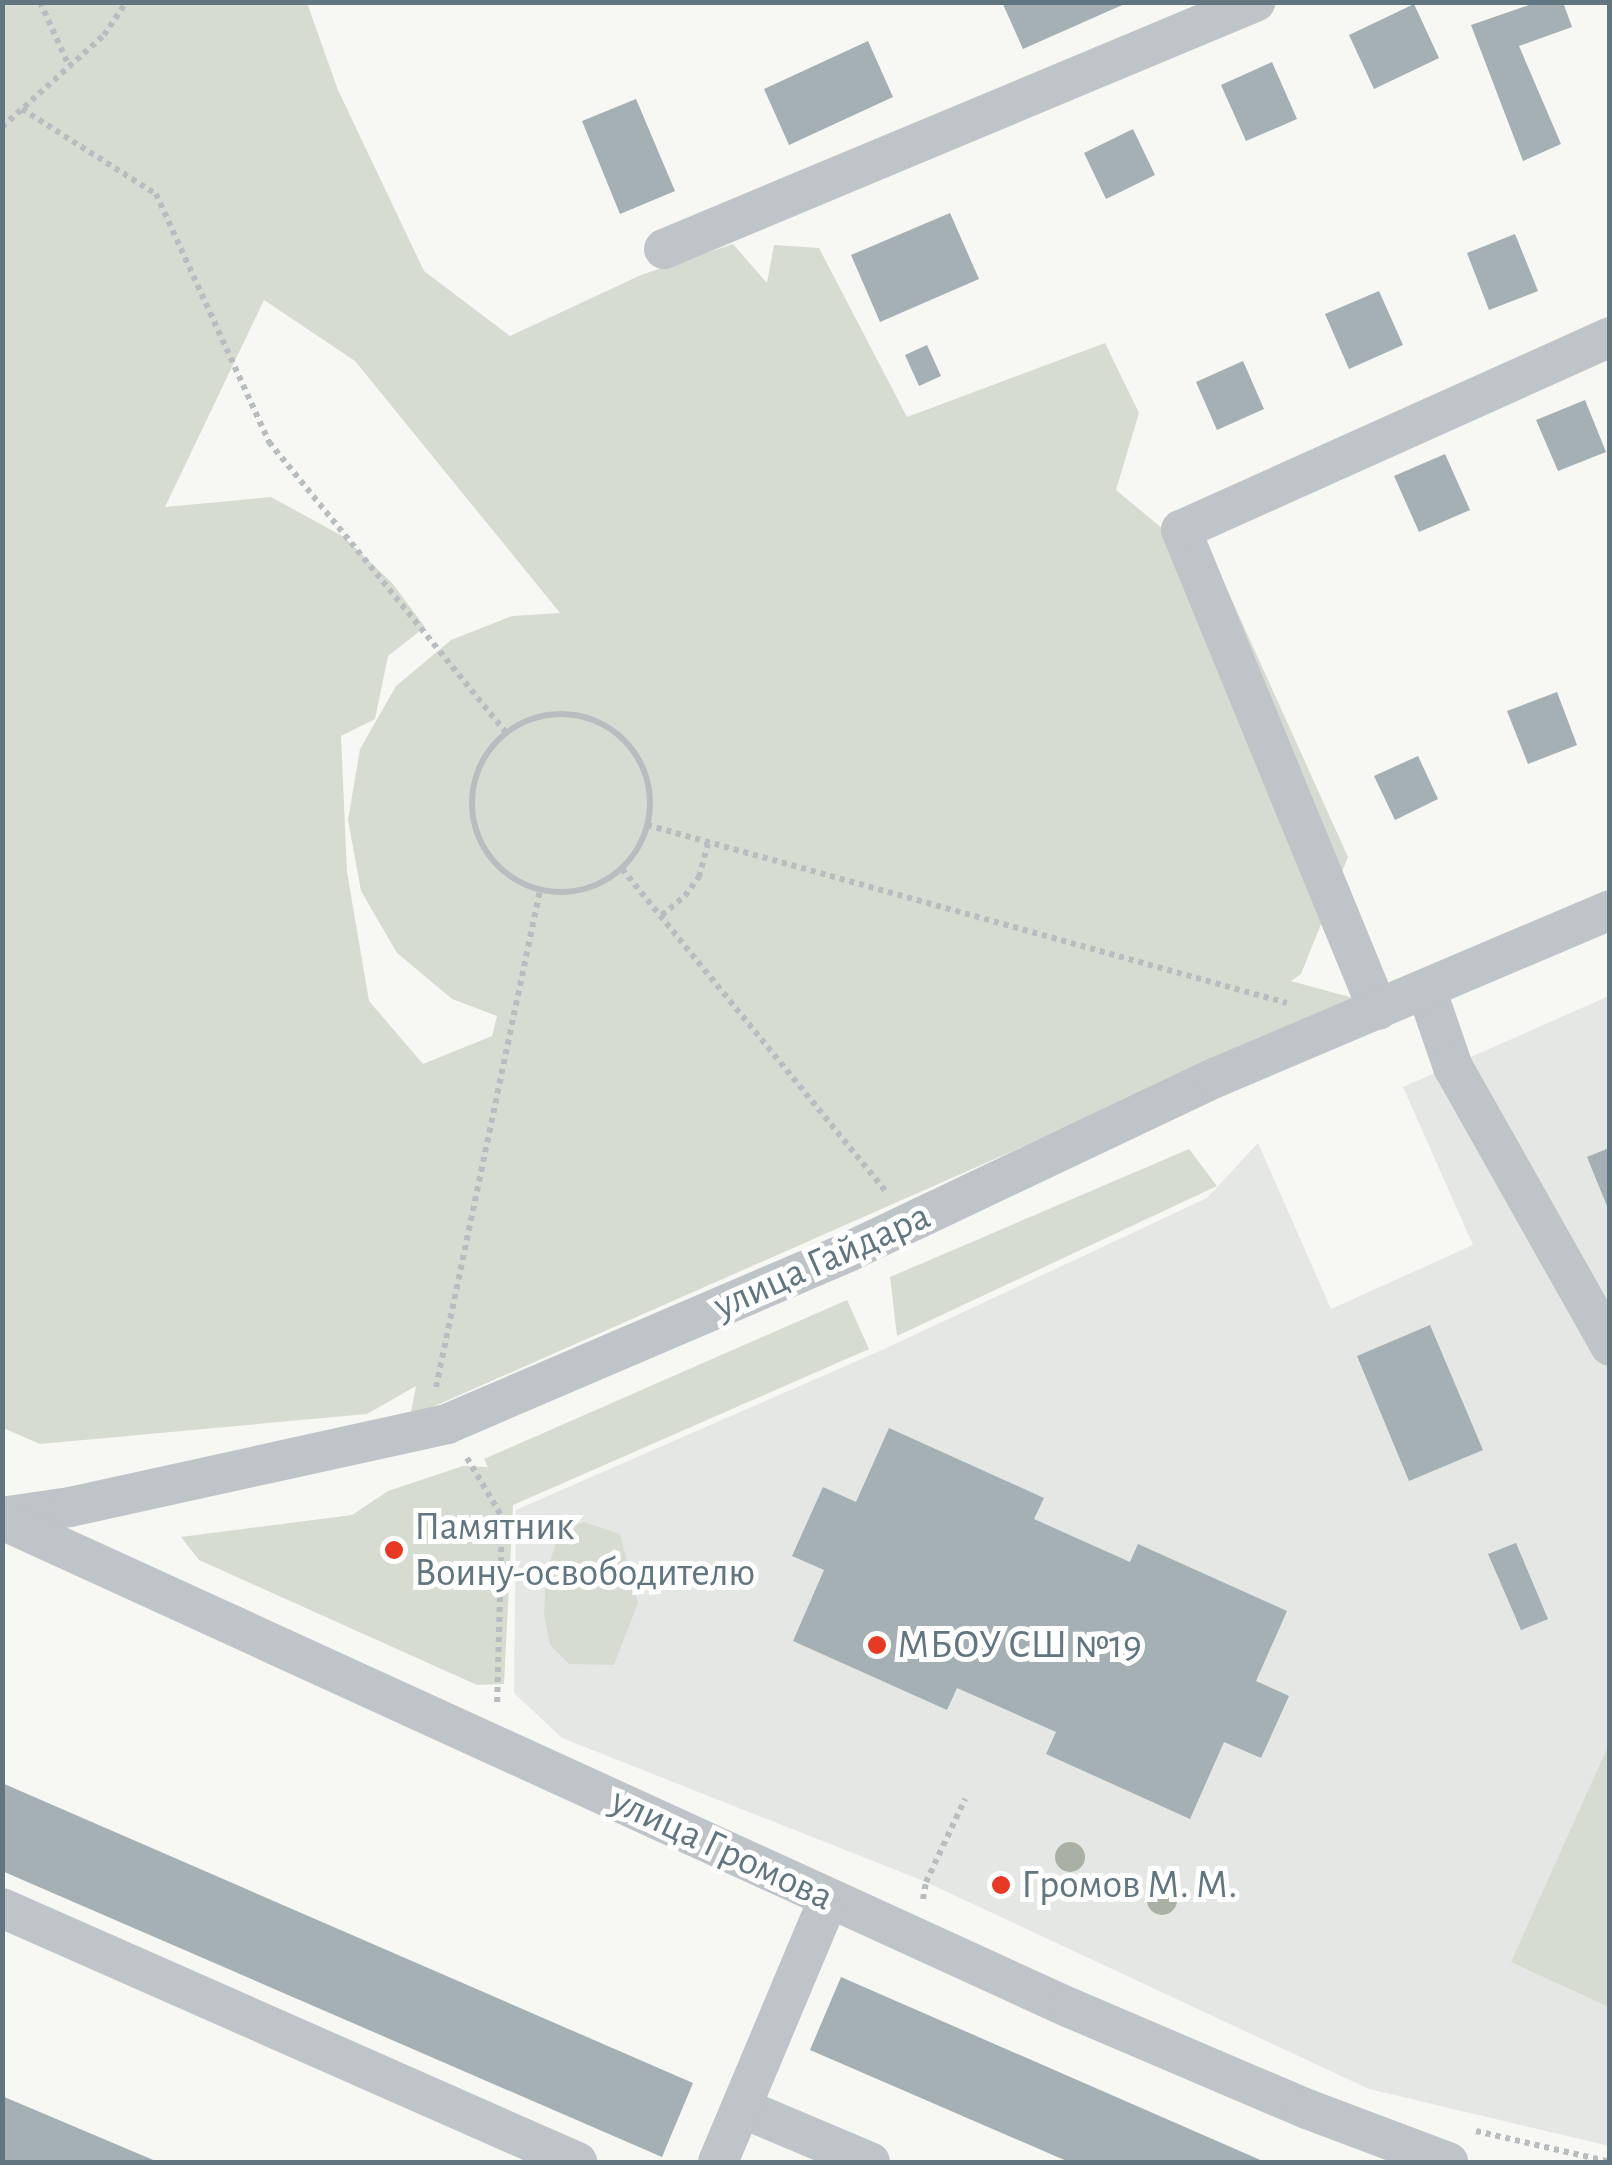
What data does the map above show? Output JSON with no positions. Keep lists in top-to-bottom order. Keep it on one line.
{"streets":{"street":["улица Гайдара","улица Громова"]},"crossings":[["улица Гайдара","улица Громова"]],"places":["Памятник Воину-освободителю","МБОУ СШ №19","Громов М. М."]}
